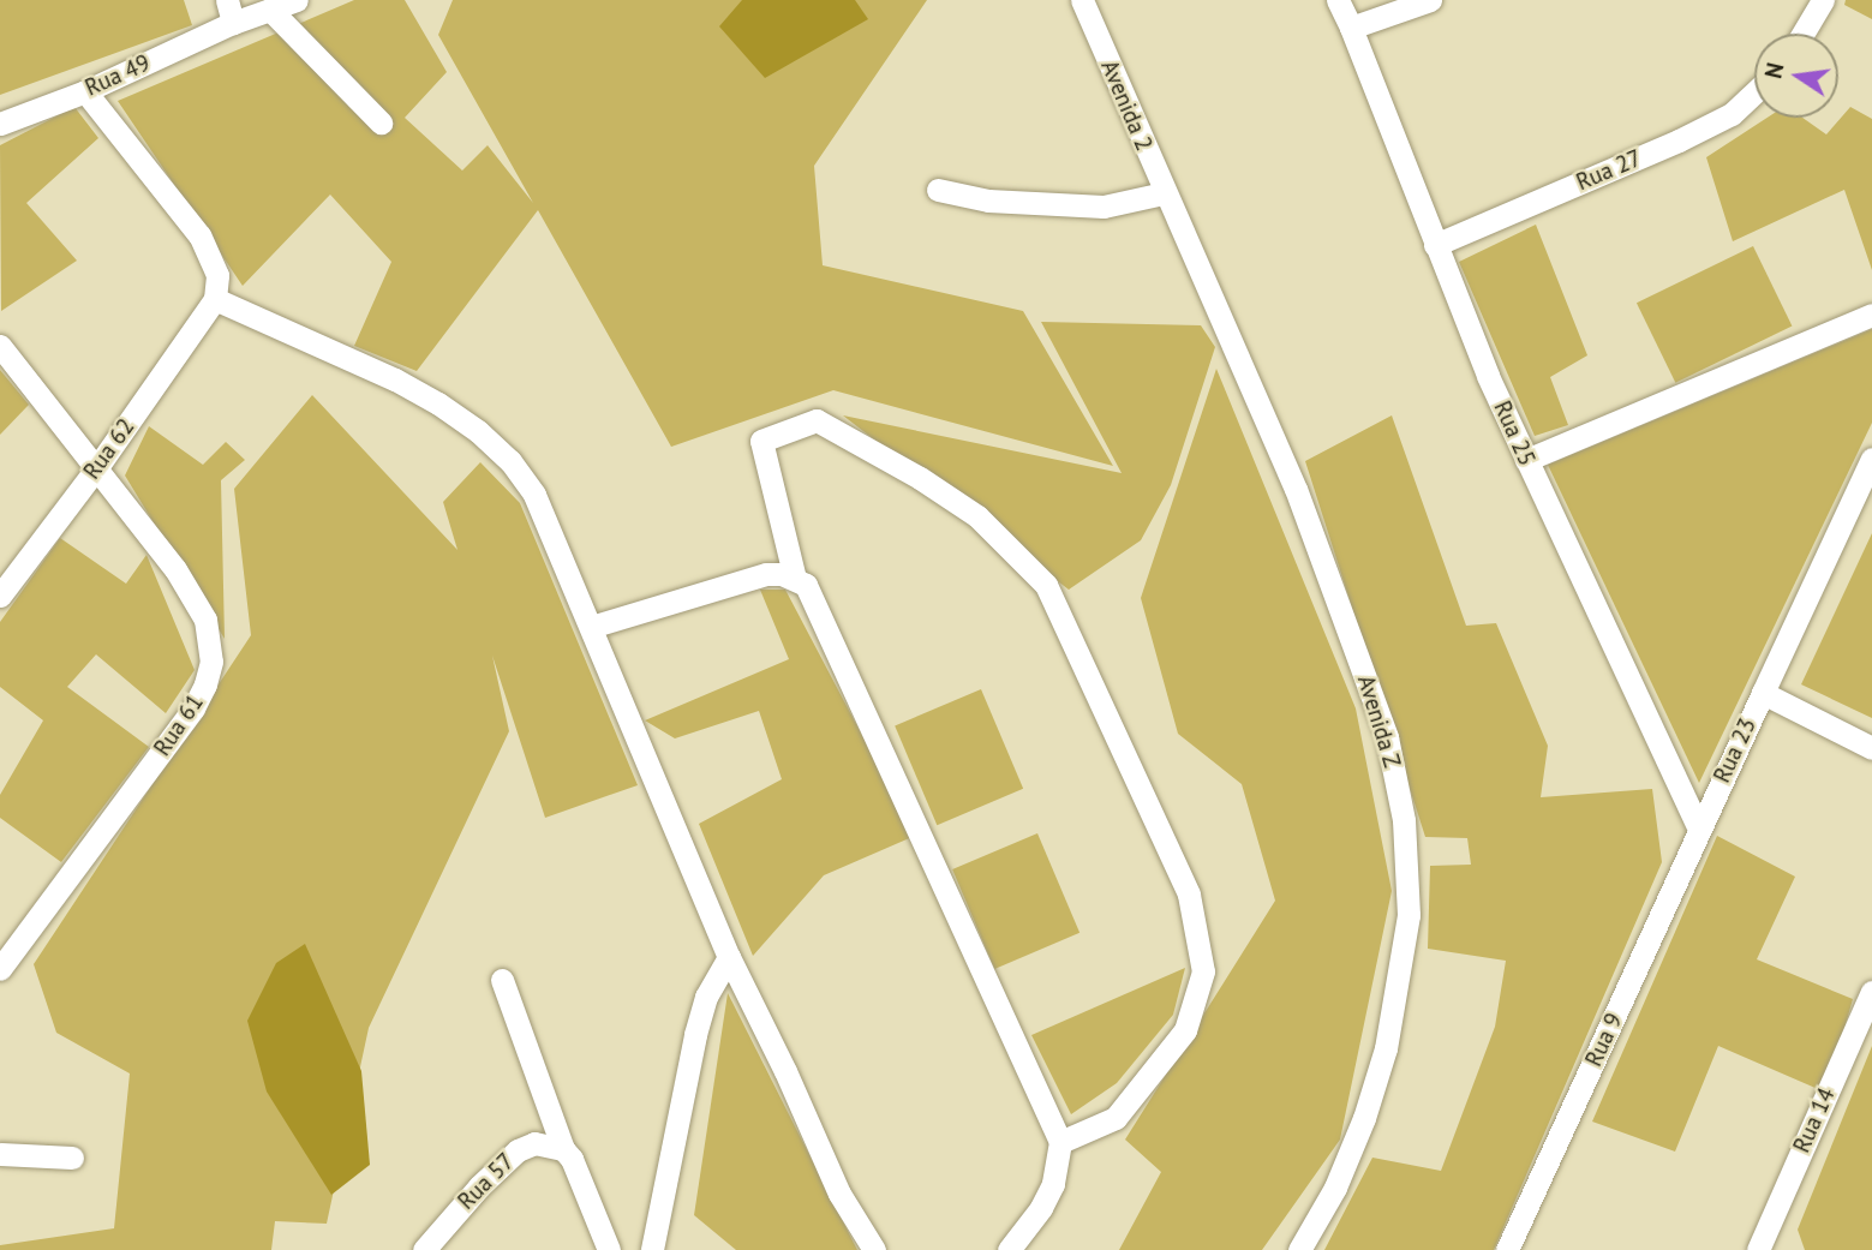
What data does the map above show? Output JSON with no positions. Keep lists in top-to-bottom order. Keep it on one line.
{"streets":{"street":["Rua 49","Avenida 2","Rua 27","Rua 25","Rua 62","Avenida Z","Rua 61","Rua 23","Rua 9","Rua 14","Rua 57"]},"crossings":[["Avenida 2","Avenida Z"],["Rua 27","Rua 25"],["Rua 25","Rua 23"],["Rua 25","Rua 9"],["Rua 62","Rua 61"],["Rua 23","Rua 9"]],"north":"left"}
